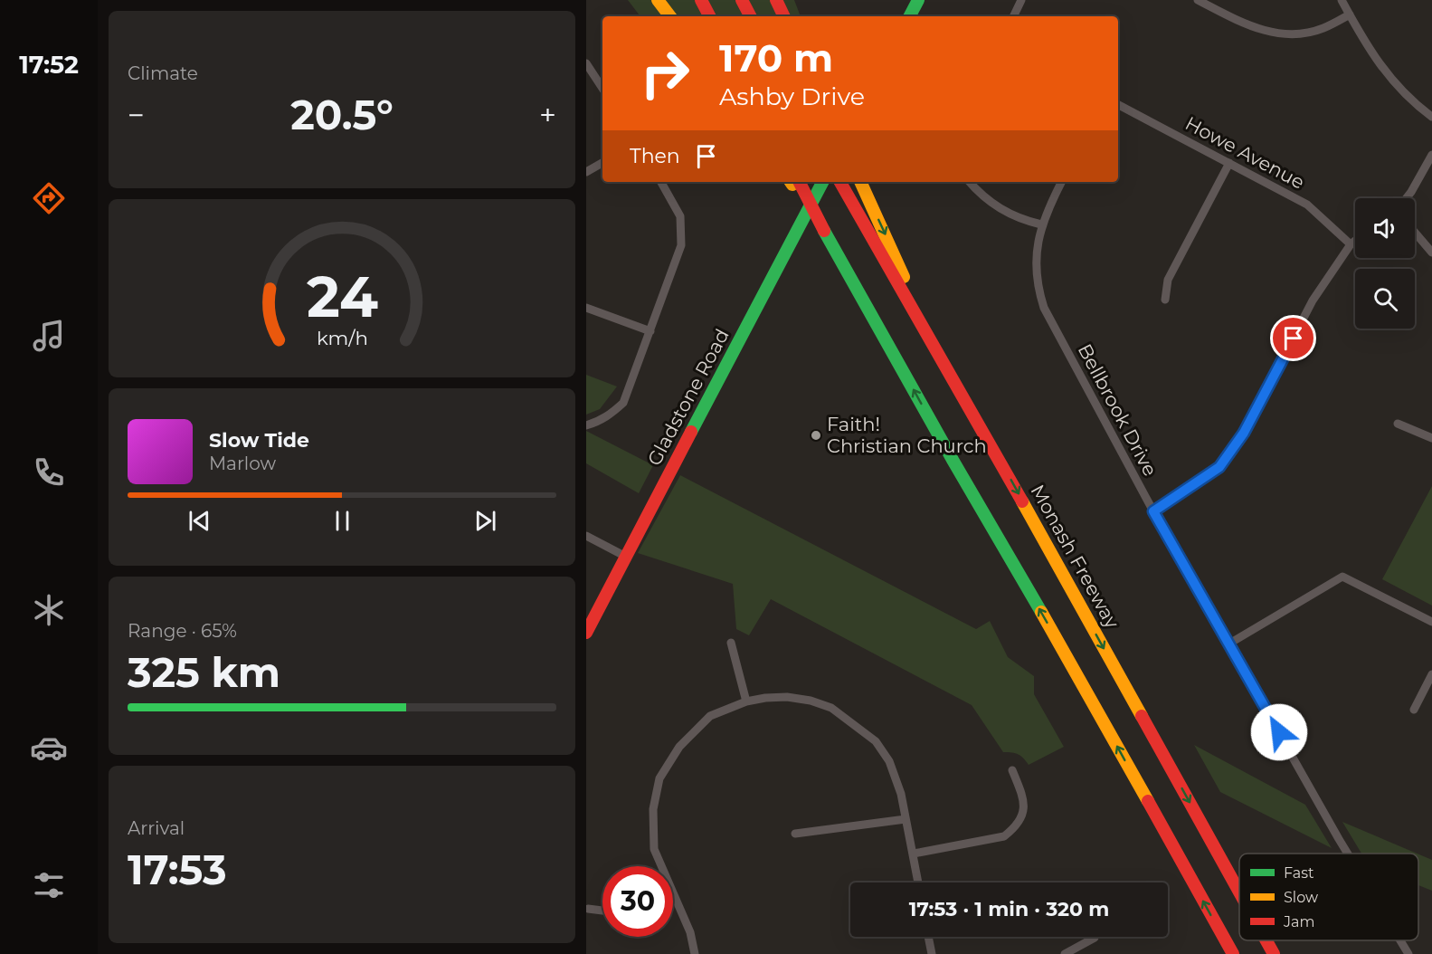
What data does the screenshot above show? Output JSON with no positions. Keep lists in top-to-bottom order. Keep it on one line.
{"streets":{"main road":["Gladstone Road","Monash Freeway"],"street":["Howe Avenue","Bellbrook Drive"]},"places":["Faith! Christian Church"],"legend":["Fast","Slow","Jam"],"page":{"tabs":"17:52","tile":["Climate",["Range · 65%","325 km"],["Arrival","17:53"]],"turn":["170 m","Ashby Drive"],"heat":["−","20.5°","+"],"then":"Then","song":["Slow Tide","Marlow"],"limit":"30","trip":"17:53 · 1 min · 320 m","gauge":["24","km/h"]}}
